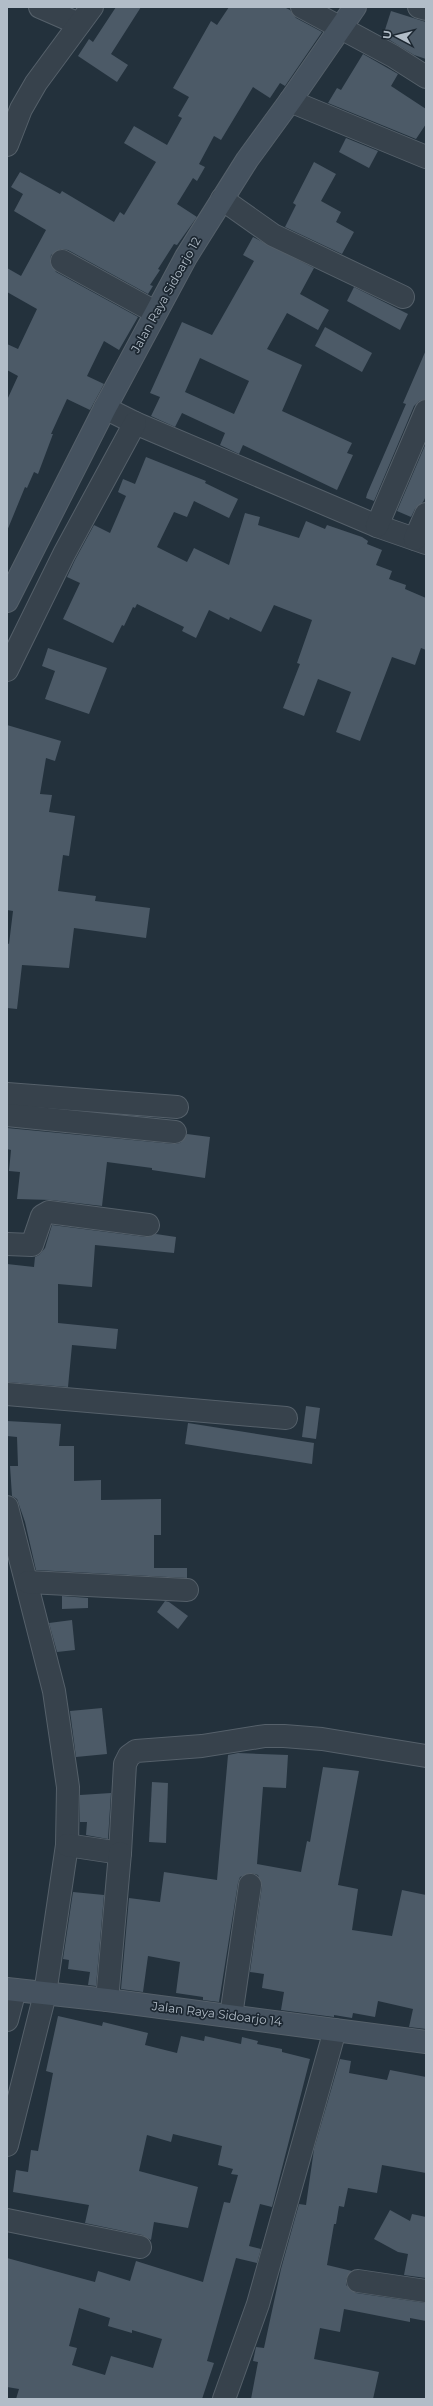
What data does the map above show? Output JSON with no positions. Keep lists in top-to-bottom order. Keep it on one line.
{"streets":{"main road":["Jalan Raya Sidoarjo 12","Jalan Raya Sidoarjo 14"]},"north":"left"}
